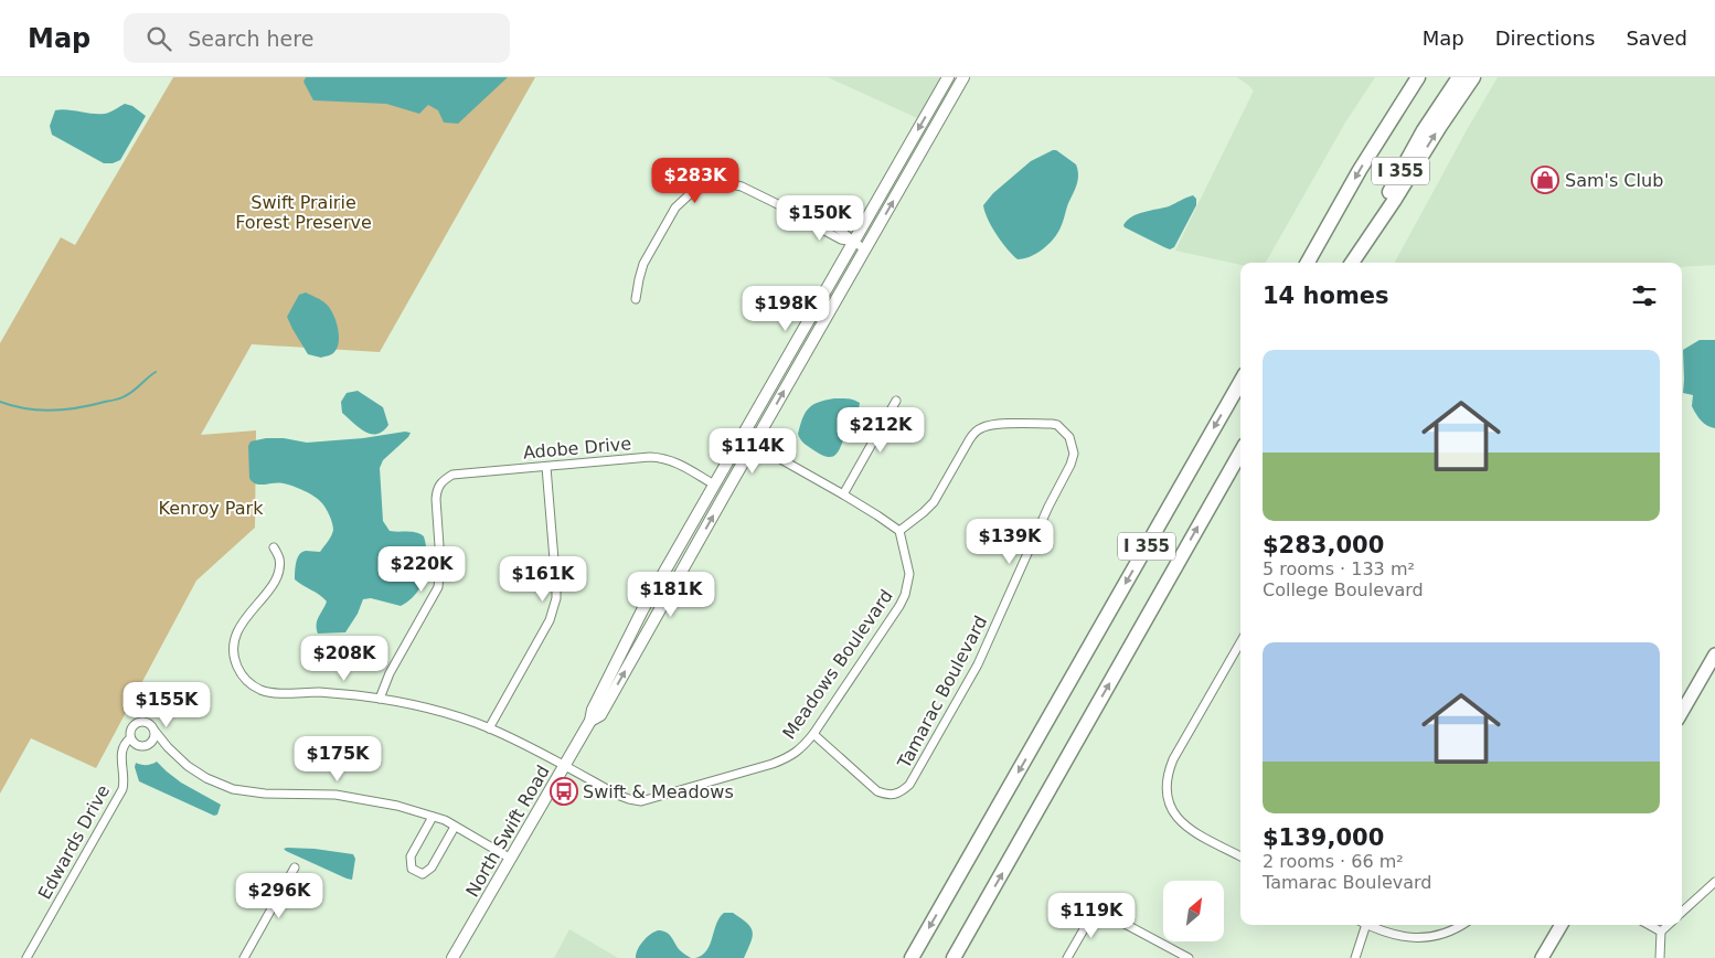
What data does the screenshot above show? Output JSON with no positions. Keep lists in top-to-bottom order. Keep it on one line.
{"streets":{"highway":["I 355"],"street":["Adobe Drive","Meadows Boulevard","Tamarac Boulevard","North Swift Road","Edwards Drive"]},"crossings":[["Adobe Drive","Meadows Boulevard"],["Adobe Drive","North Swift Road"],["Meadows Boulevard","Tamarac Boulevard"],["Meadows Boulevard","North Swift Road"]],"parks":["Swift Prairie Forest Preserve","Kenroy Park"],"places":{"shop":["Sam's Club"],"bus stop":["Swift & Meadows"]},"north":"top right","page":{"header":"Map","search":"Search here","nav":["Map","Directions","Saved"],"price":["$283K","$150K","$198K","$212K","$114K","$139K","$220K","$161K","$181K","$208K","$155K","$175K","$296K","$119K"],"heading":"14 homes","list":[{"name":"$283,000","note":"5 rooms · 133 m² · College Boulevard"},{"name":"$139,000","note":"2 rooms · 66 m² · Tamarac Boulevard"}]}}
